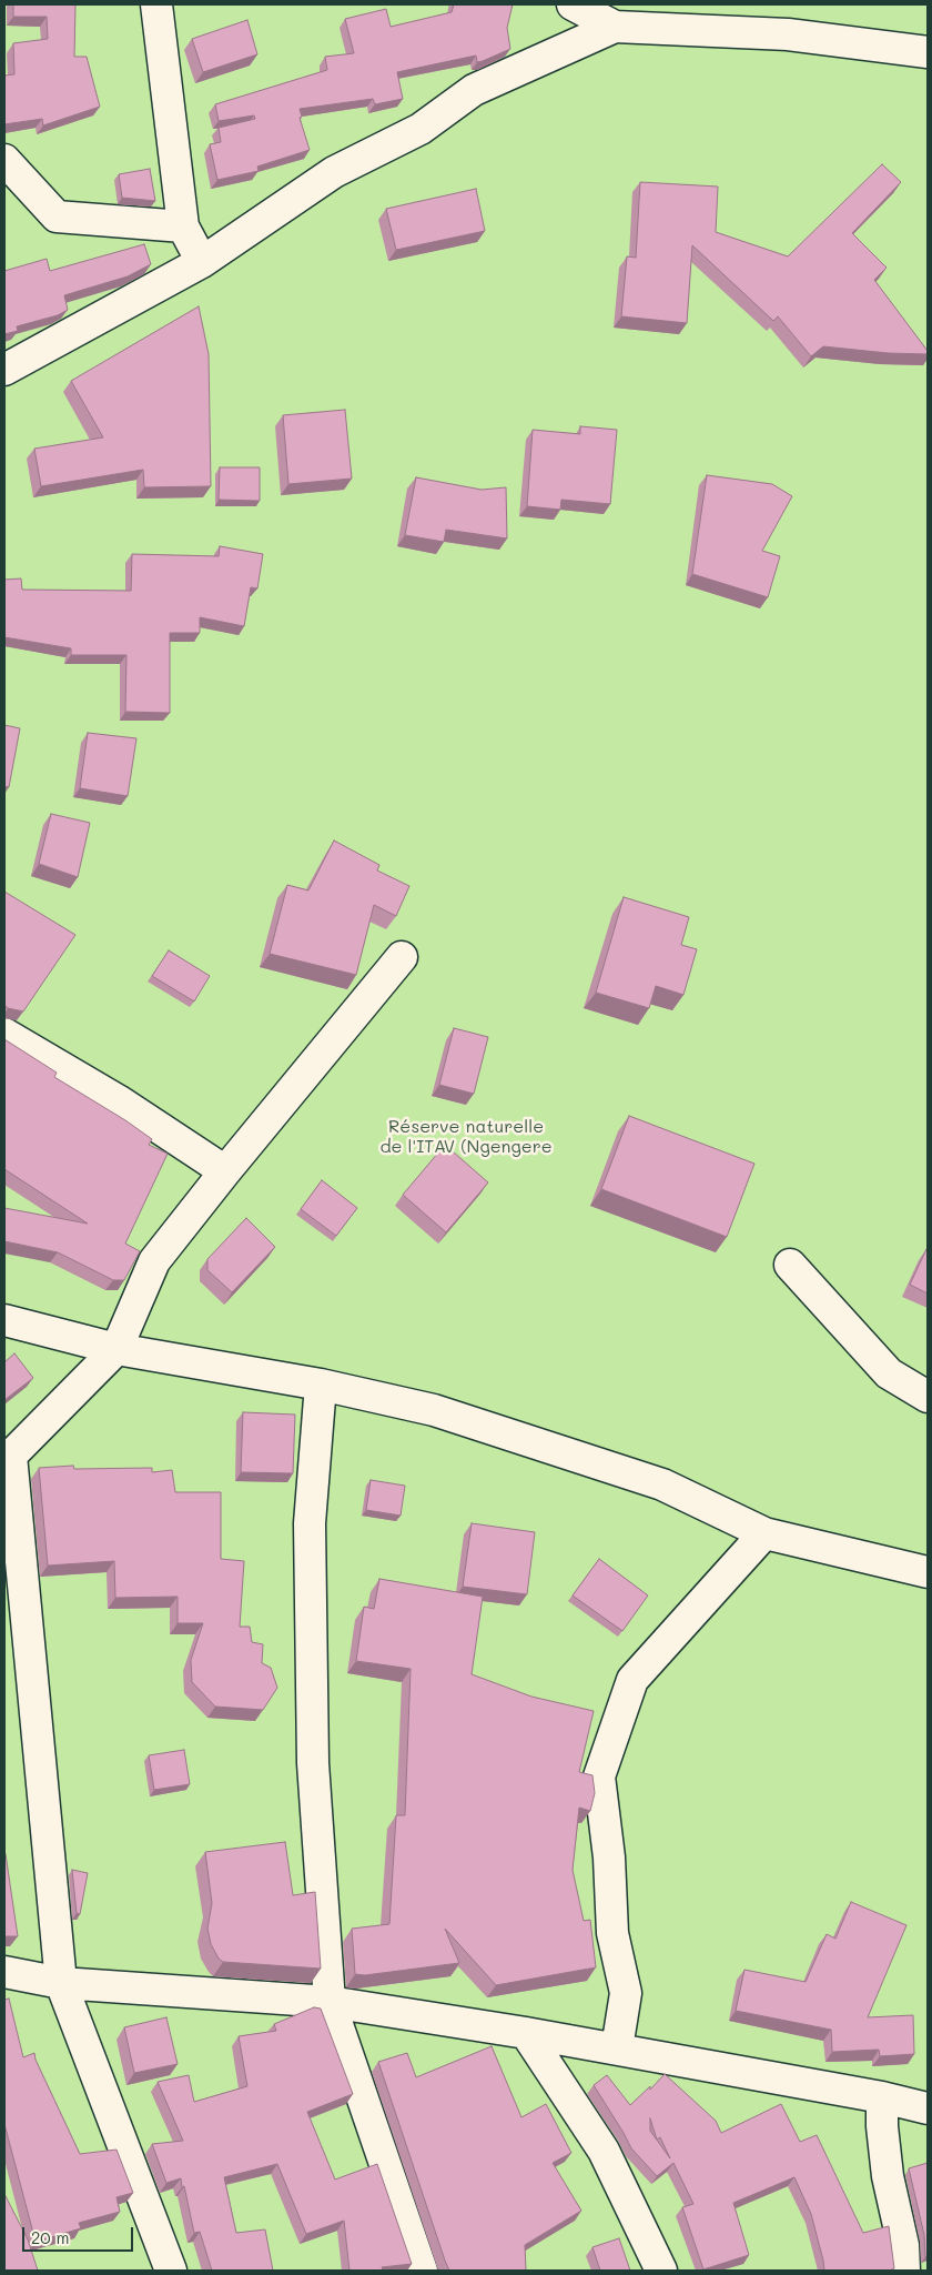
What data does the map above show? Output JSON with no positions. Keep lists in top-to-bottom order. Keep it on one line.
{"parks":["Réserve naturelle de l'ITAV (Ngengere"],"scale_bar":"20 m"}
